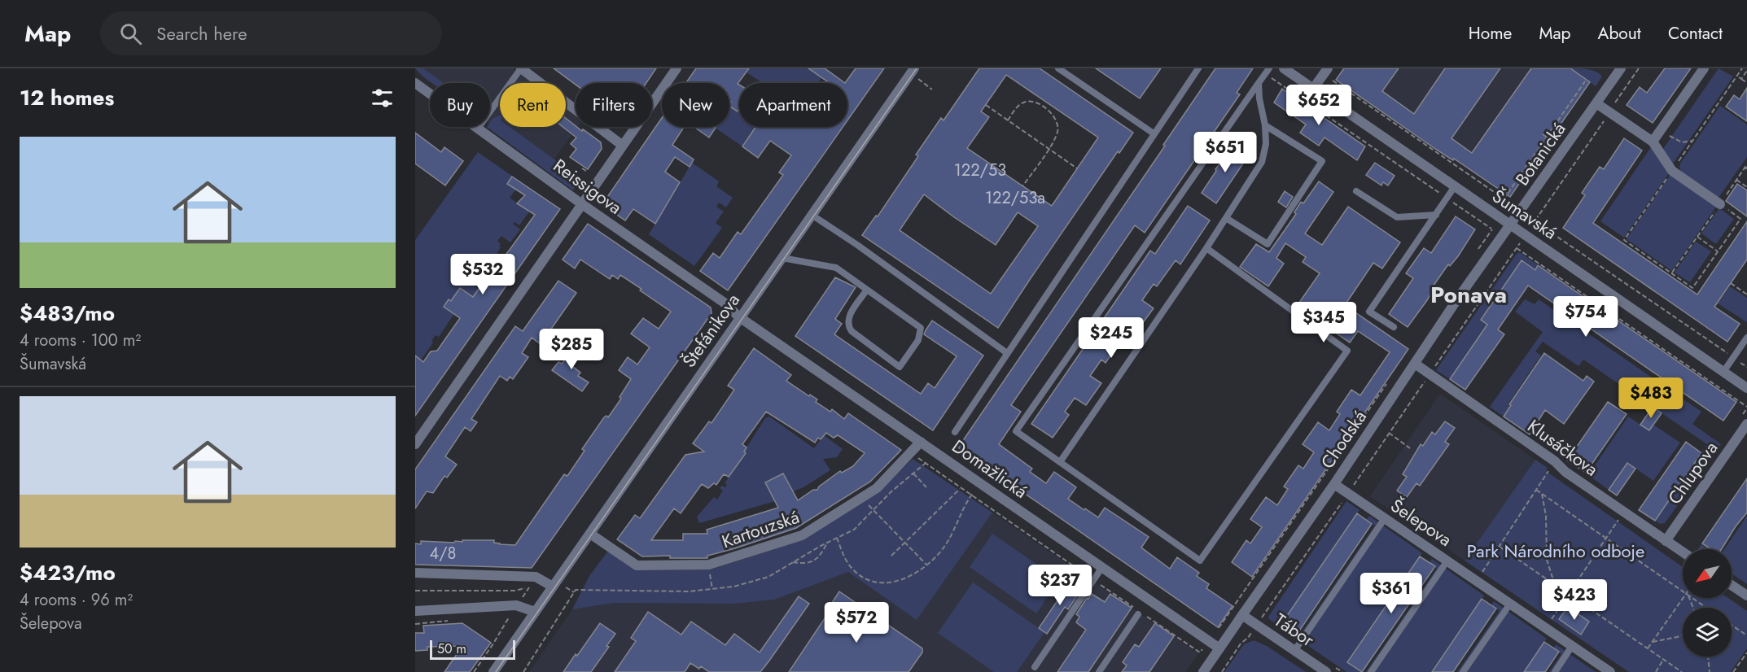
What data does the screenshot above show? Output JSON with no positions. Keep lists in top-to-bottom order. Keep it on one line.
{"streets":{"street":["Botanická","Reissigova","Šumavská","Štefánikova","Chodská","Klusáčkova","Domažlická","Chlupova","Šelepova","Kartouzská","Tábor"]},"crossings":[["Botanická","Šumavská"],["Botanická","Chodská"],["Reissigova","Štefánikova"],["Reissigova","Domažlická"],["Šumavská","Chodská"],["Štefánikova","Domažlická"],["Štefánikova","Kartouzská"],["Chodská","Klusáčkova"],["Chodská","Domažlická"],["Chodská","Šelepova"],["Chodská","Tábor"],["Klusáčkova","Chlupova"],["Domažlická","Kartouzská"]],"districts":["Ponava"],"parks":["Park Národního odboje"],"house_numbers":["122/53","122/53a","4/8"],"scale_bar":"50 m","north":"bottom left","page":{"header":"Map","search":"Search here","nav":["Home","Map","About","Contact"],"heading":"12 homes","chip":["Buy","Rent","Filters","New","Apartment"],"price":["$652","$651","$532","$754","$345","$245","$285","$483","$237","$361","$423","$572"],"list":[{"name":"$483/mo","note":"4 rooms · 100 m² · Šumavská"},{"name":"$423/mo","note":"4 rooms · 96 m² · Šelepova"}],"scale":"50 m"}}
